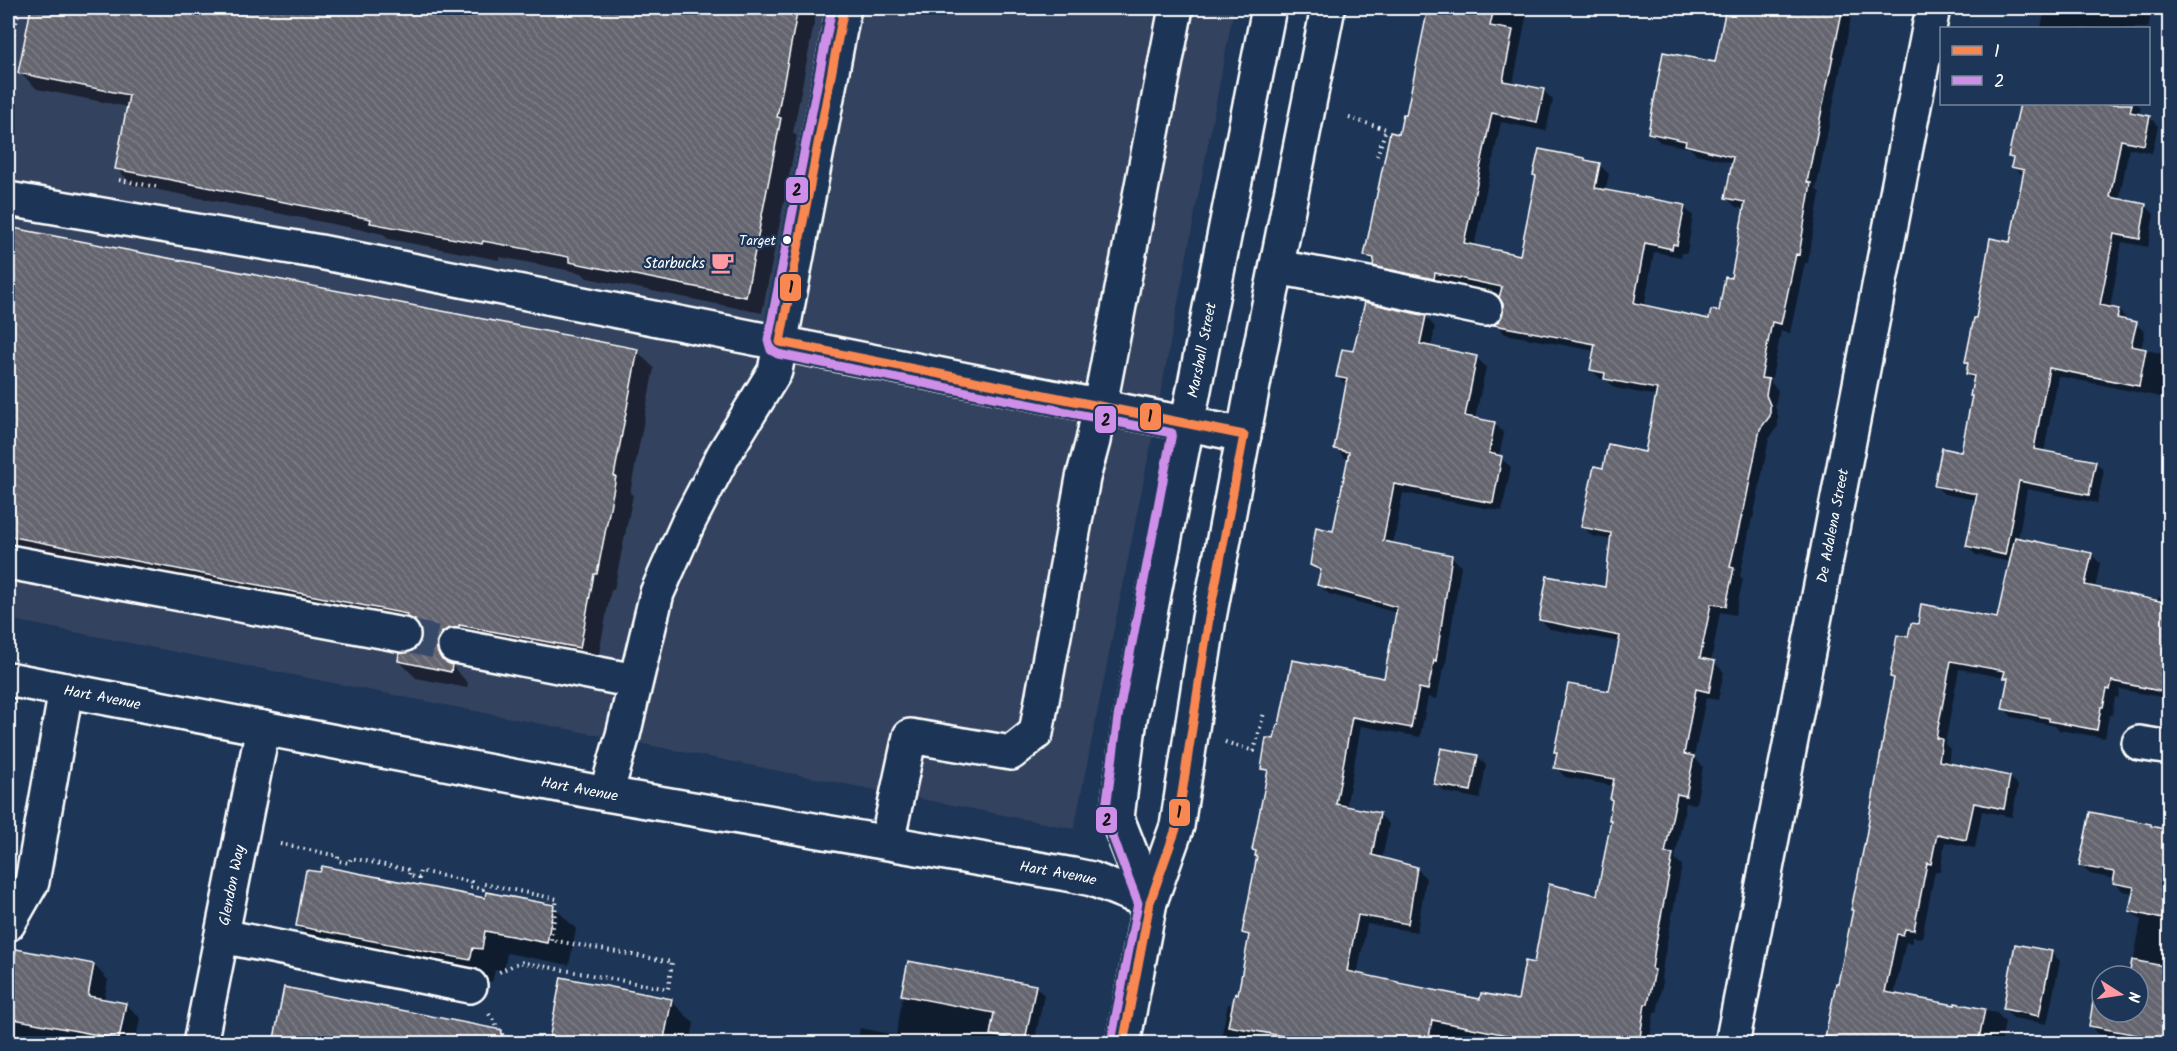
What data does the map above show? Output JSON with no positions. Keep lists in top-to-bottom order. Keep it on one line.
{"streets":{"street":["Marshall Street","De Adalena Street","Hart Avenue","Glendon Way"]},"crossings":[["Marshall Street","Hart Avenue"],["Hart Avenue","Glendon Way"]],"places":{"other":["Target"],"cafe":["Starbucks"]},"lines":["transit line 1","transit line 2"],"legend":["1","2"],"north":"right"}
